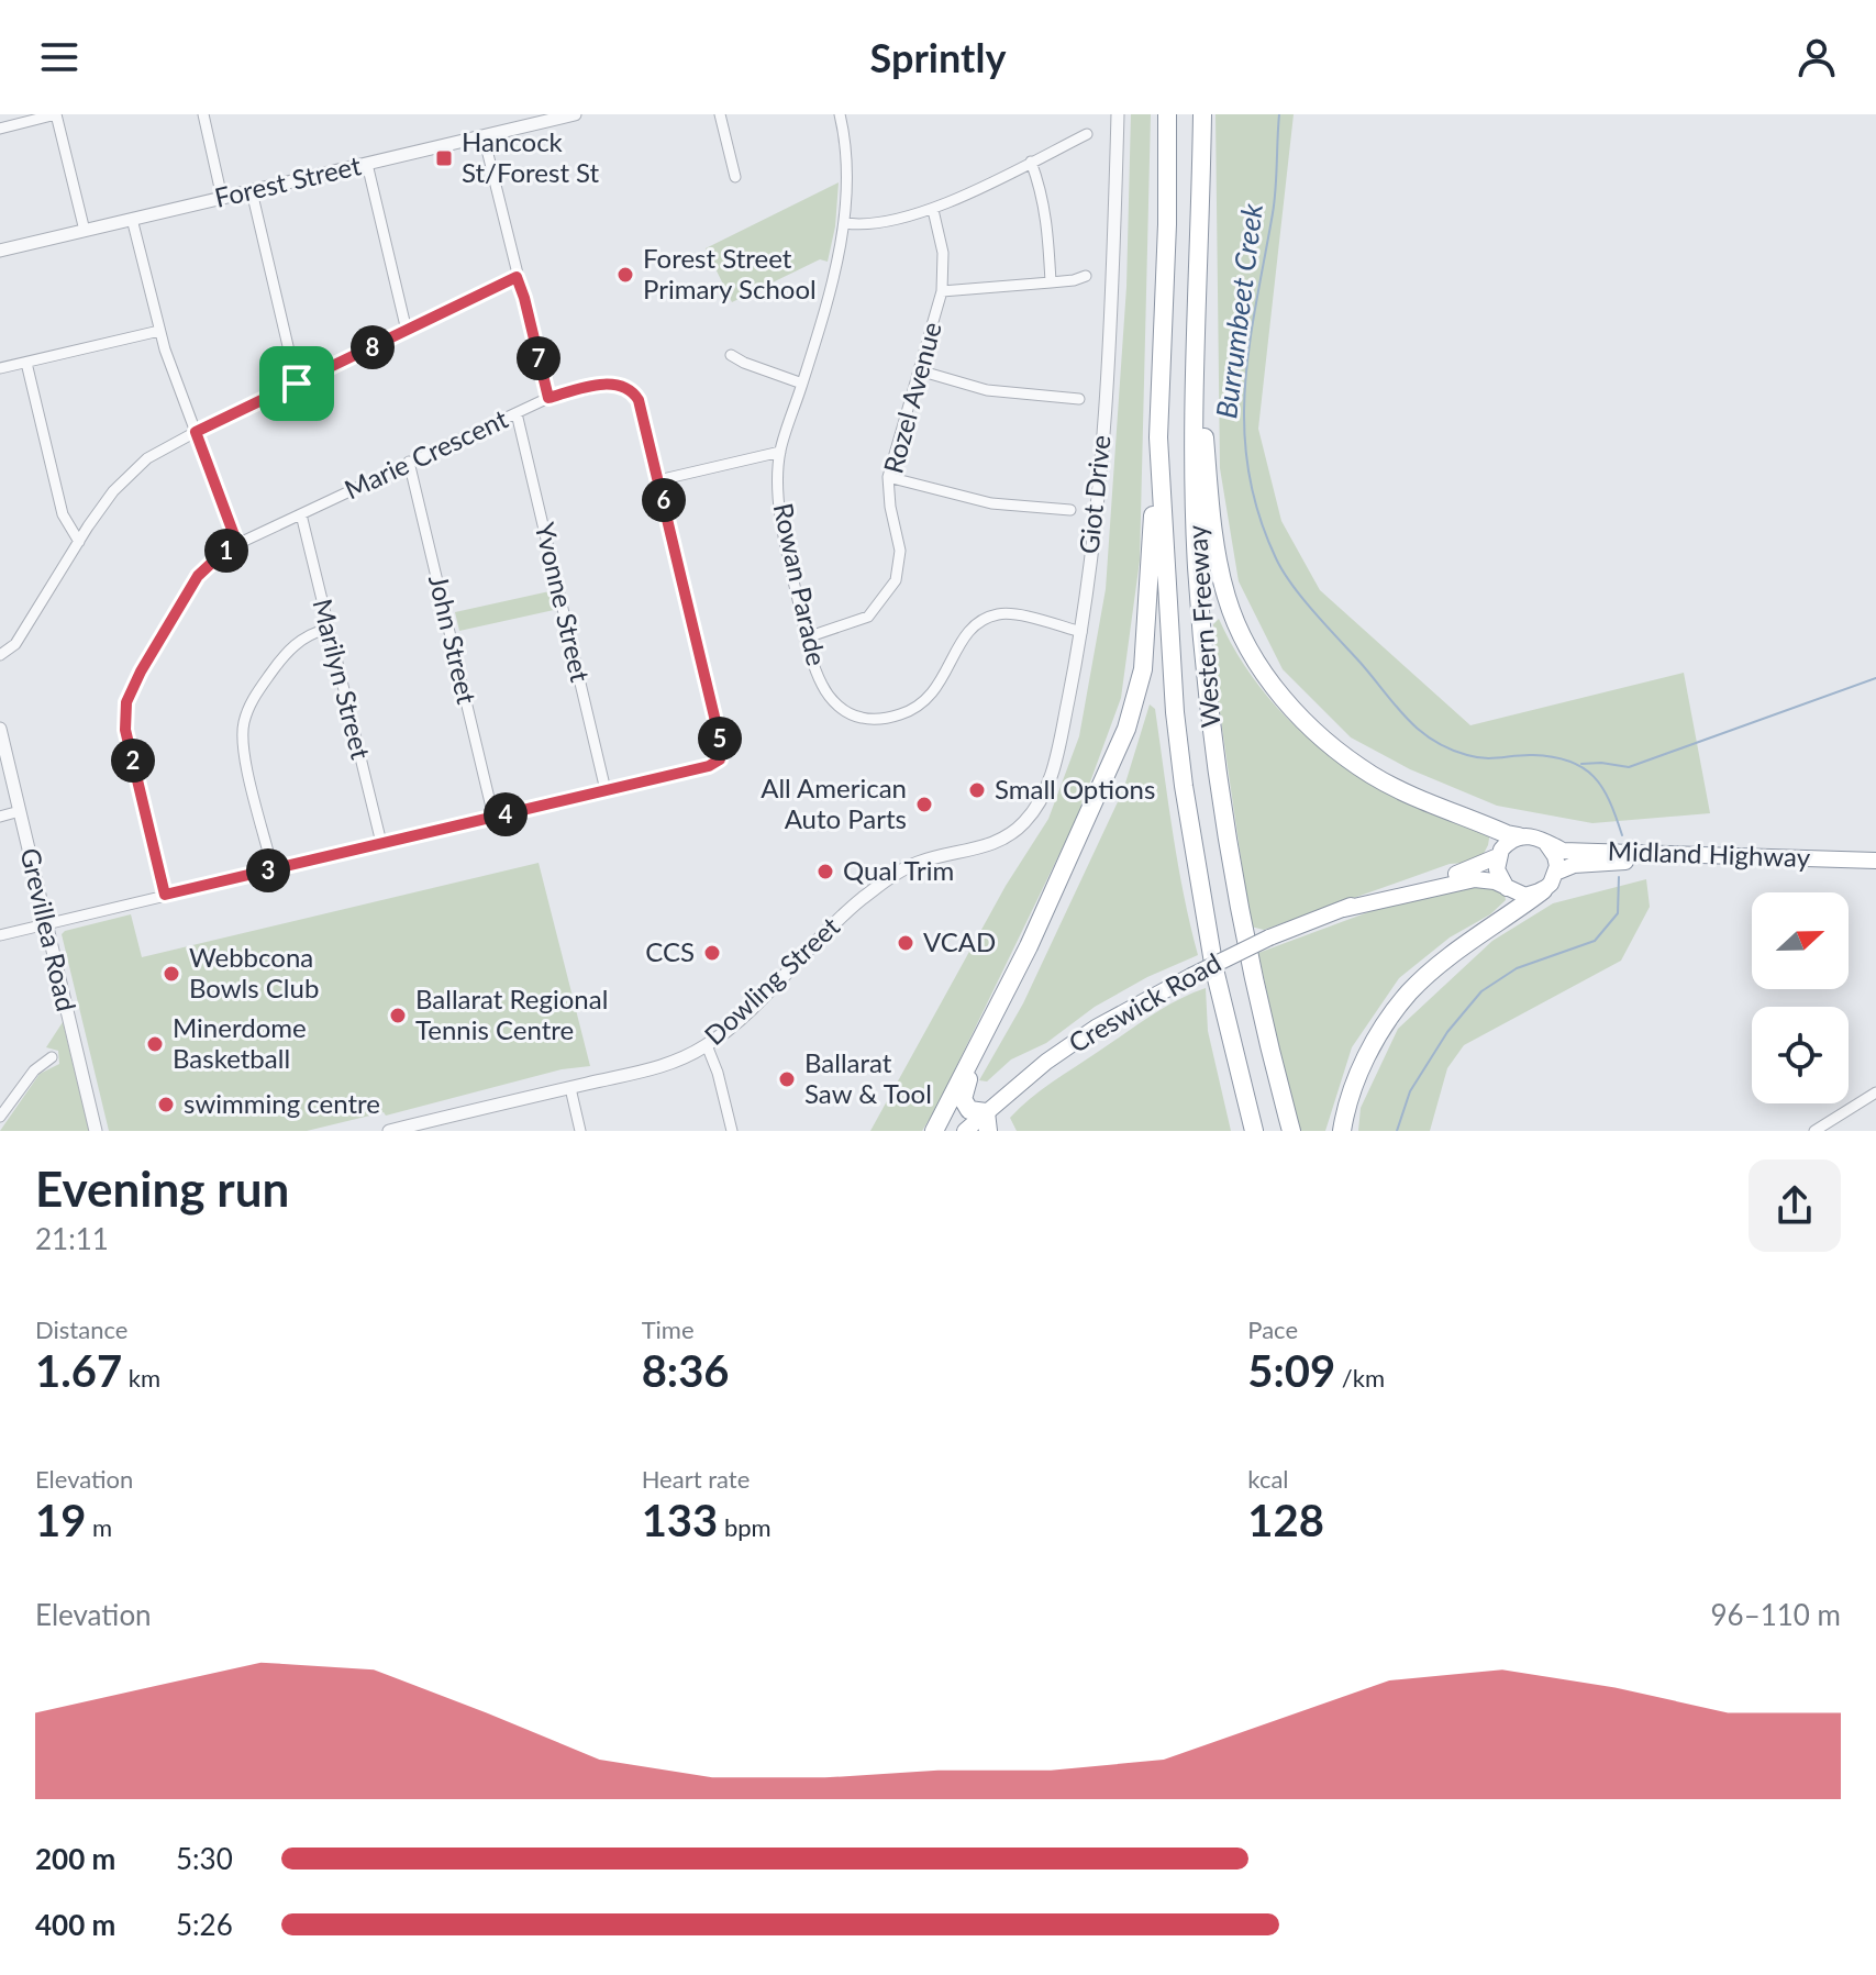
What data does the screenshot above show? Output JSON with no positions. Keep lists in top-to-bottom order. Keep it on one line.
{"streets":{"highway":["Western Freeway","Midland Highway","Creswick Road"],"street":["Forest Street","Rozel Avenue","Marie Crescent","Giot Drive","Rowan Parade","Yvonne Street","John Street","Marilyn Street","Grevillea Road","Dowling Street"]},"crossings":[["Rozel Avenue","Rowan Parade"],["Marie Crescent","Yvonne Street"],["Marie Crescent","John Street"],["Marie Crescent","Marilyn Street"],["Giot Drive","Rowan Parade"],["Giot Drive","Dowling Street"],["Midland Highway","Creswick Road"]],"water":["Burrumbeet Creek"],"places":{"transit":["Hancock St/Forest St"],"other":["Forest Street Primary School","Small Options","All American Auto Parts","Qual Trim","VCAD","CCS","Webbcona Bowls Club","Ballarat Regional Tennis Centre","Minerdome Basketball","Ballarat Saw & Tool","swimming centre"]},"north":"right","page":{"header":"Sprintly","pins":["8","7","6","1","5","2","4","3"],"heading":["Evening run","21:11"],"stats":[["Distance","1.67 km"],["Time","8:36"],["Pace","5:09 /km"],["Elevation","19 m"],["Heart rate","133 bpm"],["kcal","128"]],"chart":["Elevation","96–110 m"],"list":[{"name":"200 m","note":"5:30"},{"name":"400 m","note":"5:26"}]}}
